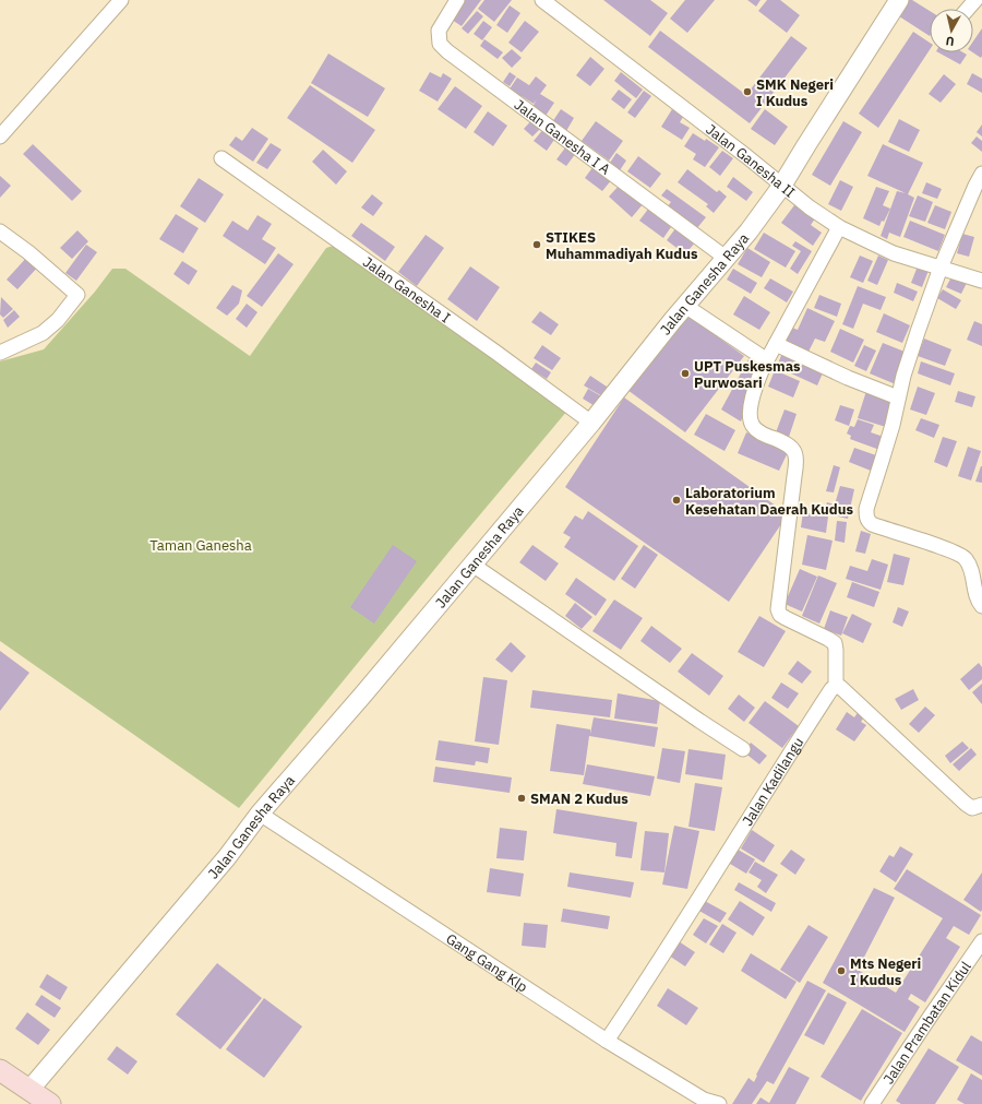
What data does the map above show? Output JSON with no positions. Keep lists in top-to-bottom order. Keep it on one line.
{"streets":{"street":["Jalan Ganesha I A","Jalan Ganesha II","Jalan Ganesha Raya","Jalan Ganesha I","Jalan Kadilangu","Gang Gang Klp","Jalan Prambatan Kidul"]},"crossings":[["Jalan Ganesha I A","Jalan Ganesha Raya"],["Jalan Ganesha II","Jalan Ganesha Raya"],["Jalan Ganesha Raya","Jalan Ganesha I"],["Jalan Ganesha Raya","Gang Gang Klp"],["Jalan Kadilangu","Gang Gang Klp"]],"parks":["Taman Ganesha"],"places":["SMK Negeri I Kudus","STIKES Muhammadiyah Kudus","UPT Puskesmas Purwosari","Laboratorium Kesehatan Daerah Kudus","SMAN 2 Kudus","Mts Negeri I Kudus"],"north":"bottom"}
